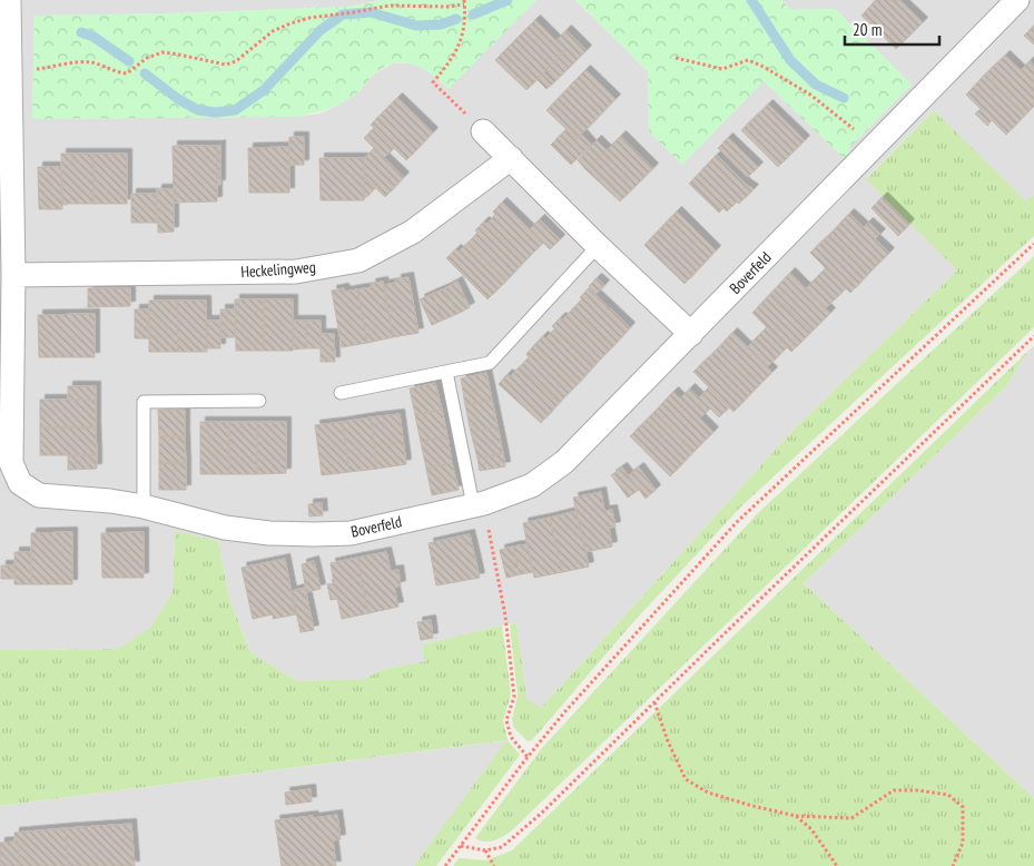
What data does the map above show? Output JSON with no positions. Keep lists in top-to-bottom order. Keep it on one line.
{"streets":{"street":["Heckelingweg","Boverfeld"]},"crossings":[["Heckelingweg","Boverfeld"]],"scale_bar":"20 m"}
